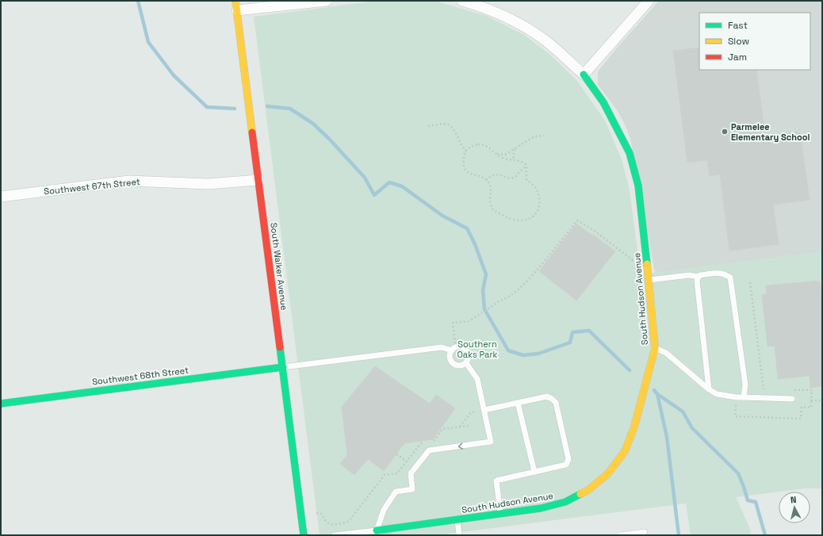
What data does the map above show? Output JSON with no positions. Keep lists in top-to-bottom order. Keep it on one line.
{"streets":{"street":["Southwest 67th Street","South Walker Avenue","South Hudson Avenue","Southwest 68th Street"]},"crossings":[["Southwest 67th Street","South Walker Avenue"],["South Walker Avenue","Southwest 68th Street"]],"parks":["Southern Oaks Park"],"places":["Parmelee Elementary School"],"legend":["Fast","Slow","Jam"],"north":"top"}
